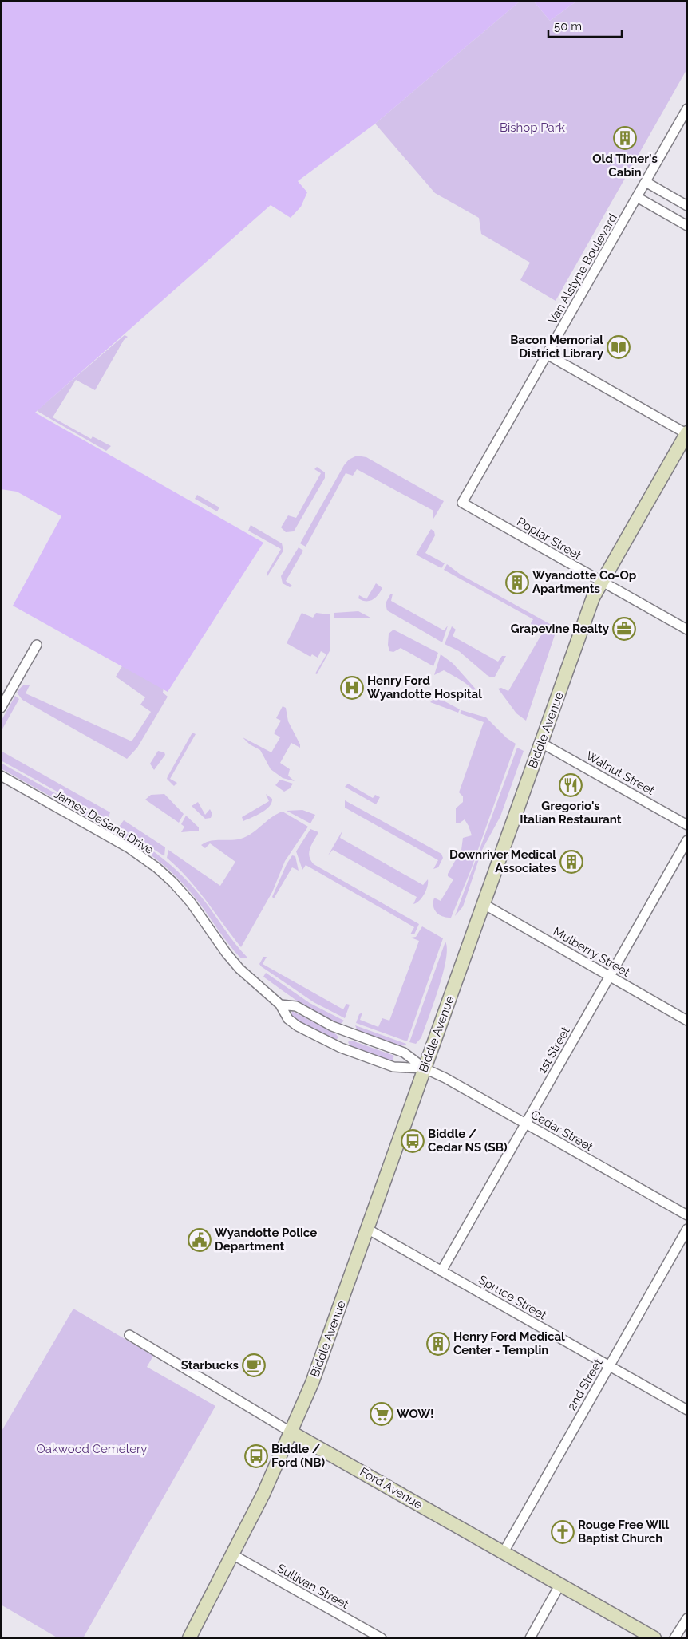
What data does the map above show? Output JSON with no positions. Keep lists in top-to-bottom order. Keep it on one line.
{"streets":{"main road":["Biddle Avenue","Ford Avenue"],"street":["Van Alstyne Boulevard","Poplar Street","Walnut Street","James DeSana Drive","Mulberry Street","1st Street","Cedar Street","Spruce Street","2nd Street","Sullivan Street"]},"crossings":[["Van Alstyne Boulevard","Poplar Street"],["Poplar Street","Biddle Avenue"],["Biddle Avenue","Walnut Street"],["Biddle Avenue","James DeSana Drive"],["Biddle Avenue","Mulberry Street"],["Biddle Avenue","Cedar Street"],["Biddle Avenue","Spruce Street"],["Biddle Avenue","Ford Avenue"],["Biddle Avenue","Sullivan Street"],["James DeSana Drive","Cedar Street"],["Mulberry Street","1st Street"],["1st Street","Cedar Street"],["1st Street","Spruce Street"],["Spruce Street","2nd Street"],["2nd Street","Ford Avenue"]],"parks":["Bishop Park","Oakwood Cemetery"],"places":{"building":["Old Timer's Cabin","Wyandotte Co-Op Apartments","Downriver Medical Associates","Henry Ford Medical Center - Templin"],"library":["Bacon Memorial District Library"],"office":["Grapevine Realty"],"hospital":["Henry Ford Wyandotte Hospital"],"restaurant":["Gregorio's Italian Restaurant"],"bus stop":["Biddle / Cedar NS (SB)","Biddle / Ford (NB)"],"public building":["Wyandotte Police Department"],"cafe":["Starbucks"],"supermarket":["WOW!"],"church":["Rouge Free Will Baptist Church"]},"scale_bar":"50 m"}
